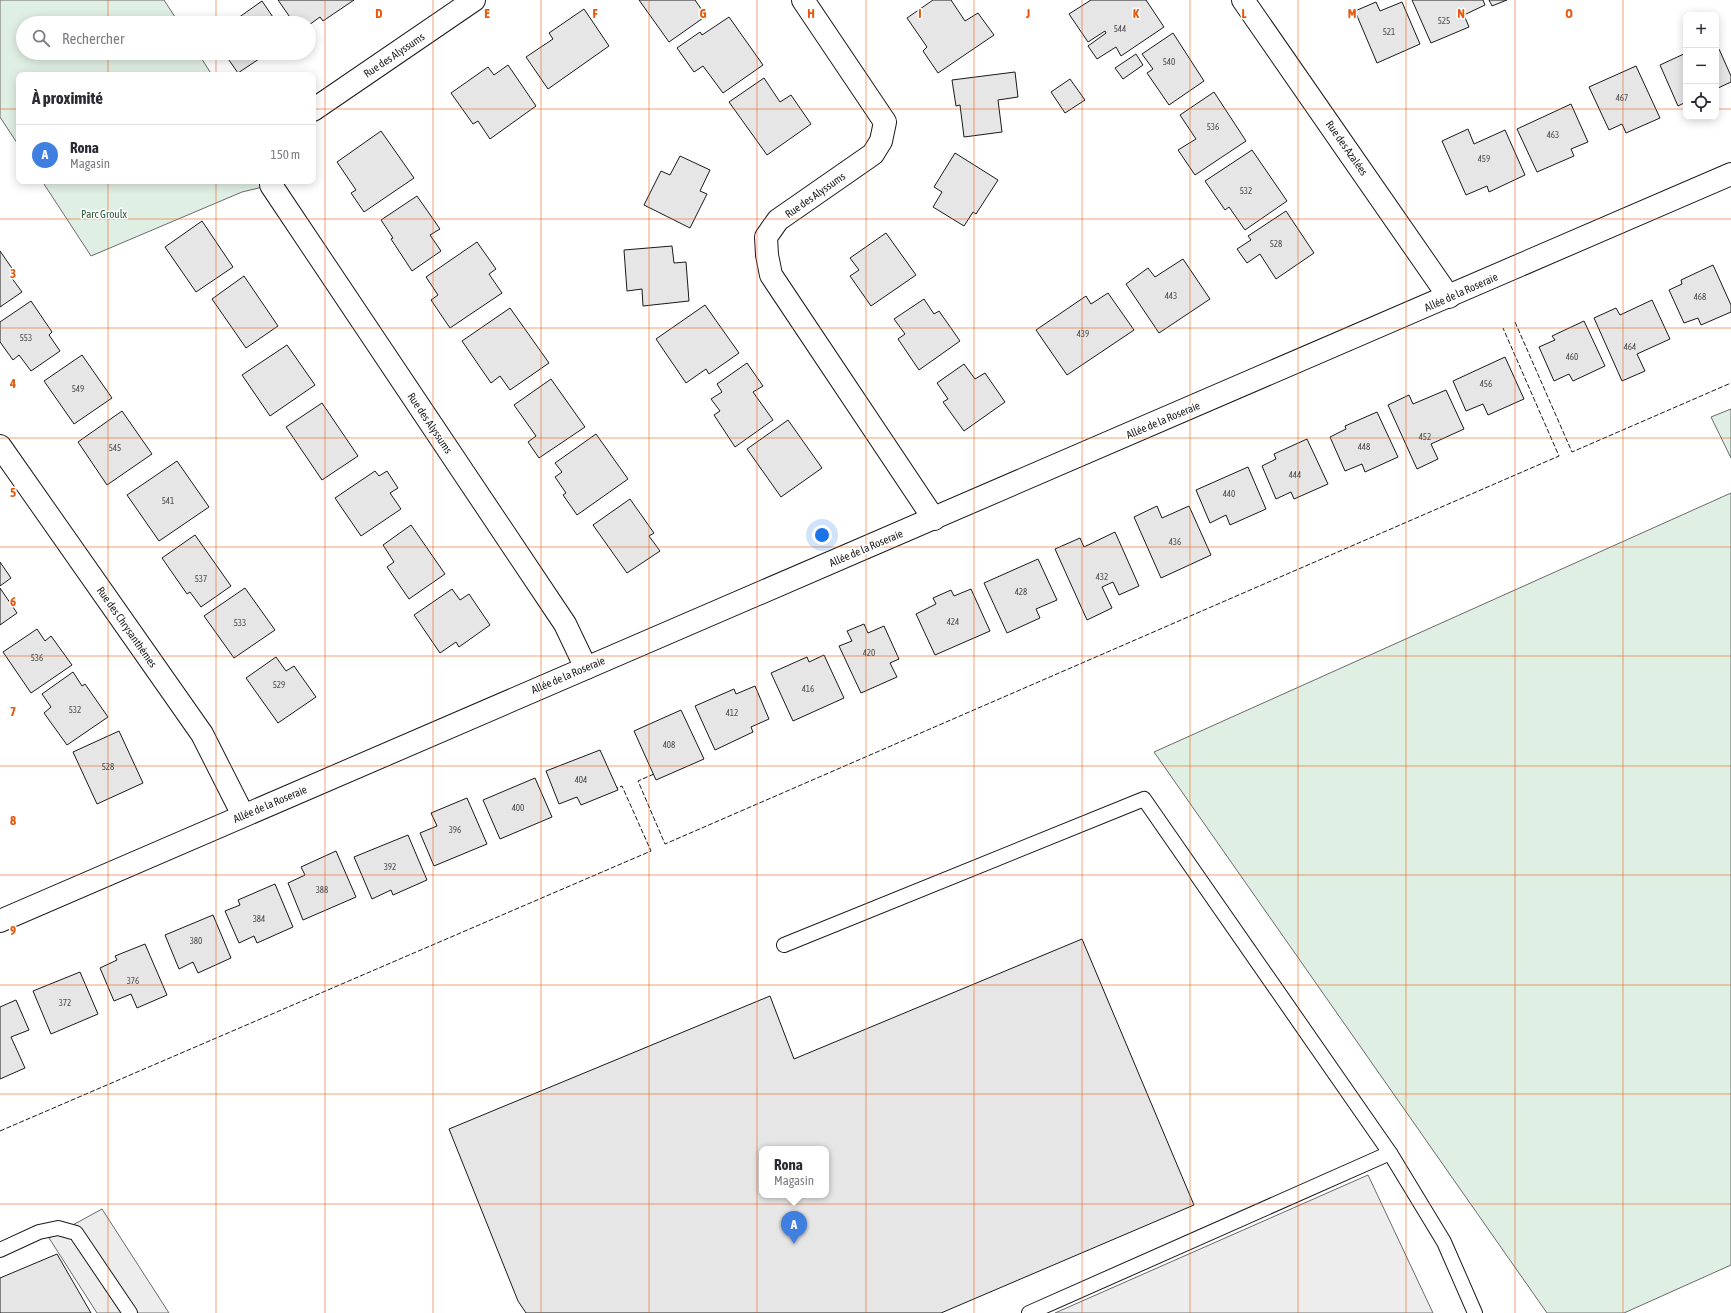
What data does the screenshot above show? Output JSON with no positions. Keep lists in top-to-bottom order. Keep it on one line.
{"streets":{"street":["Rue des Alyssums","Rue des Azalées","Allée de la Roseraie","Rue des Chrysanthèmes"]},"crossings":[["Rue des Alyssums","Allée de la Roseraie"],["Rue des Azalées","Allée de la Roseraie"],["Allée de la Roseraie","Rue des Chrysanthèmes"]],"parks":["Parc Groulx"],"house_numbers":["525","544","521","540","467","536","463","459","532","528","443","468","439","553","464","460","456","549","452","448","545","444","440","541","436","432","537","428","424","533","420","536","529","416","532","412","408","528","404","400","396","392","388","384","380","376","372"],"page":{"map_buttons":["+","−"],"search":"Rechercher","heading":"À proximité","list":[{"mark":"A","name":"Rona","note":"Magasin","value":"150 m"}],"popup":["Rona","Magasin"],"pins":"A"},"grid":{"columns":["D","E","F","G","H","I","J","K","L","M","N","O"],"rows":["3","4","5","6","7","8","9"]}}
